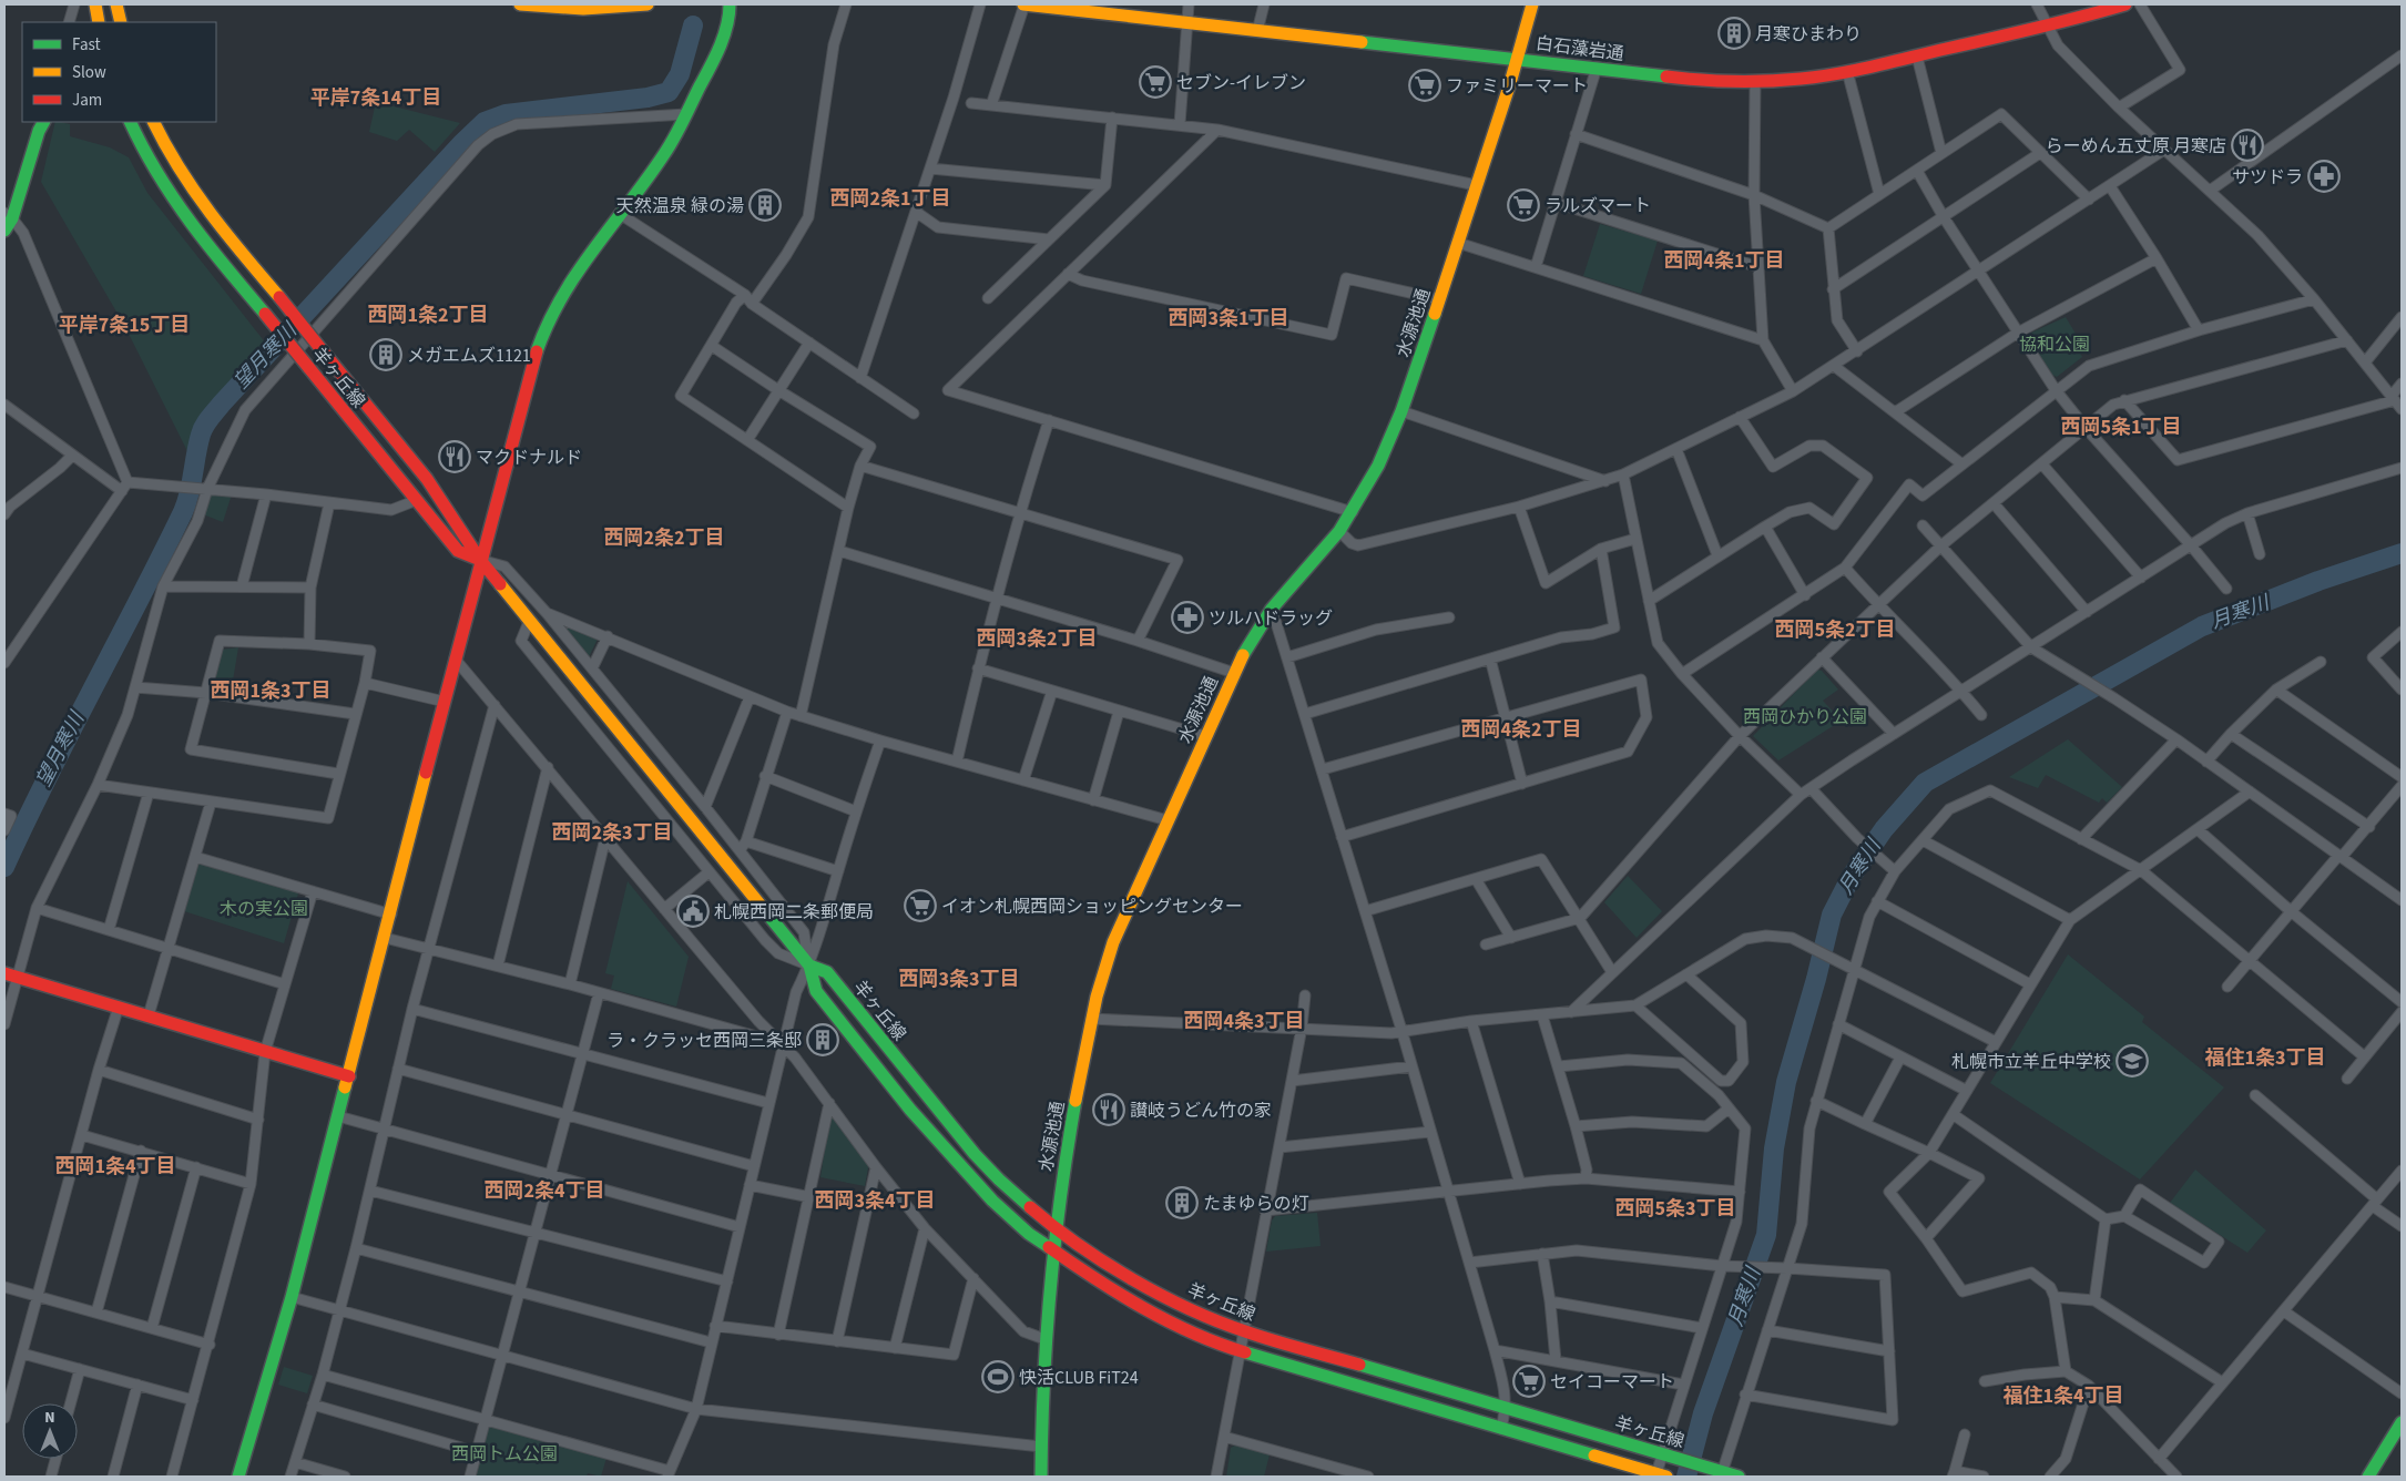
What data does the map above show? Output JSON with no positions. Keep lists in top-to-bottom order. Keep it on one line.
{"streets":{"main road":["白石藻岩通","水源池通","羊ヶ丘線"]},"crossings":[["白石藻岩通","水源池通"],["水源池通","羊ヶ丘線"]],"districts":["平岸7条14丁目","西岡2条1丁目","西岡4条1丁目","西岡1条2丁目","西岡3条1丁目","平岸7条15丁目","西岡5条1丁目","西岡2条2丁目","西岡5条2丁目","西岡3条2丁目","西岡1条3丁目","西岡4条2丁目","西岡2条3丁目","西岡3条3丁目","西岡4条3丁目","福住1条3丁目","西岡1条4丁目","西岡2条4丁目","西岡3条4丁目","西岡5条3丁目","福住1条4丁目"],"water":["望月寒川","月寒川"],"parks":["協和公園","西岡ひかり公園","木の実公園","西岡トム公園"],"places":{"building":["月寒ひまわり","天然温泉 緑の湯","メガエムズ1121","ラ・クラッセ西岡三条邸","たまゆらの灯"],"supermarket":["セブン-イレブン","ファミリーマート","ラルズマート","イオン札幌西岡ショッピングセンター","セイコーマート"],"restaurant":["らーめん五丈原 月寒店","マクドナルド","讃岐うどん竹の家"],"pharmacy":["サツドラ","ツルハドラッグ"],"public building":["札幌西岡二条郵便局"],"school or university":["札幌市立羊丘中学校"],"sports":["快活CLUB FiT24"]},"legend":["Fast","Slow","Jam"],"north":"top"}
